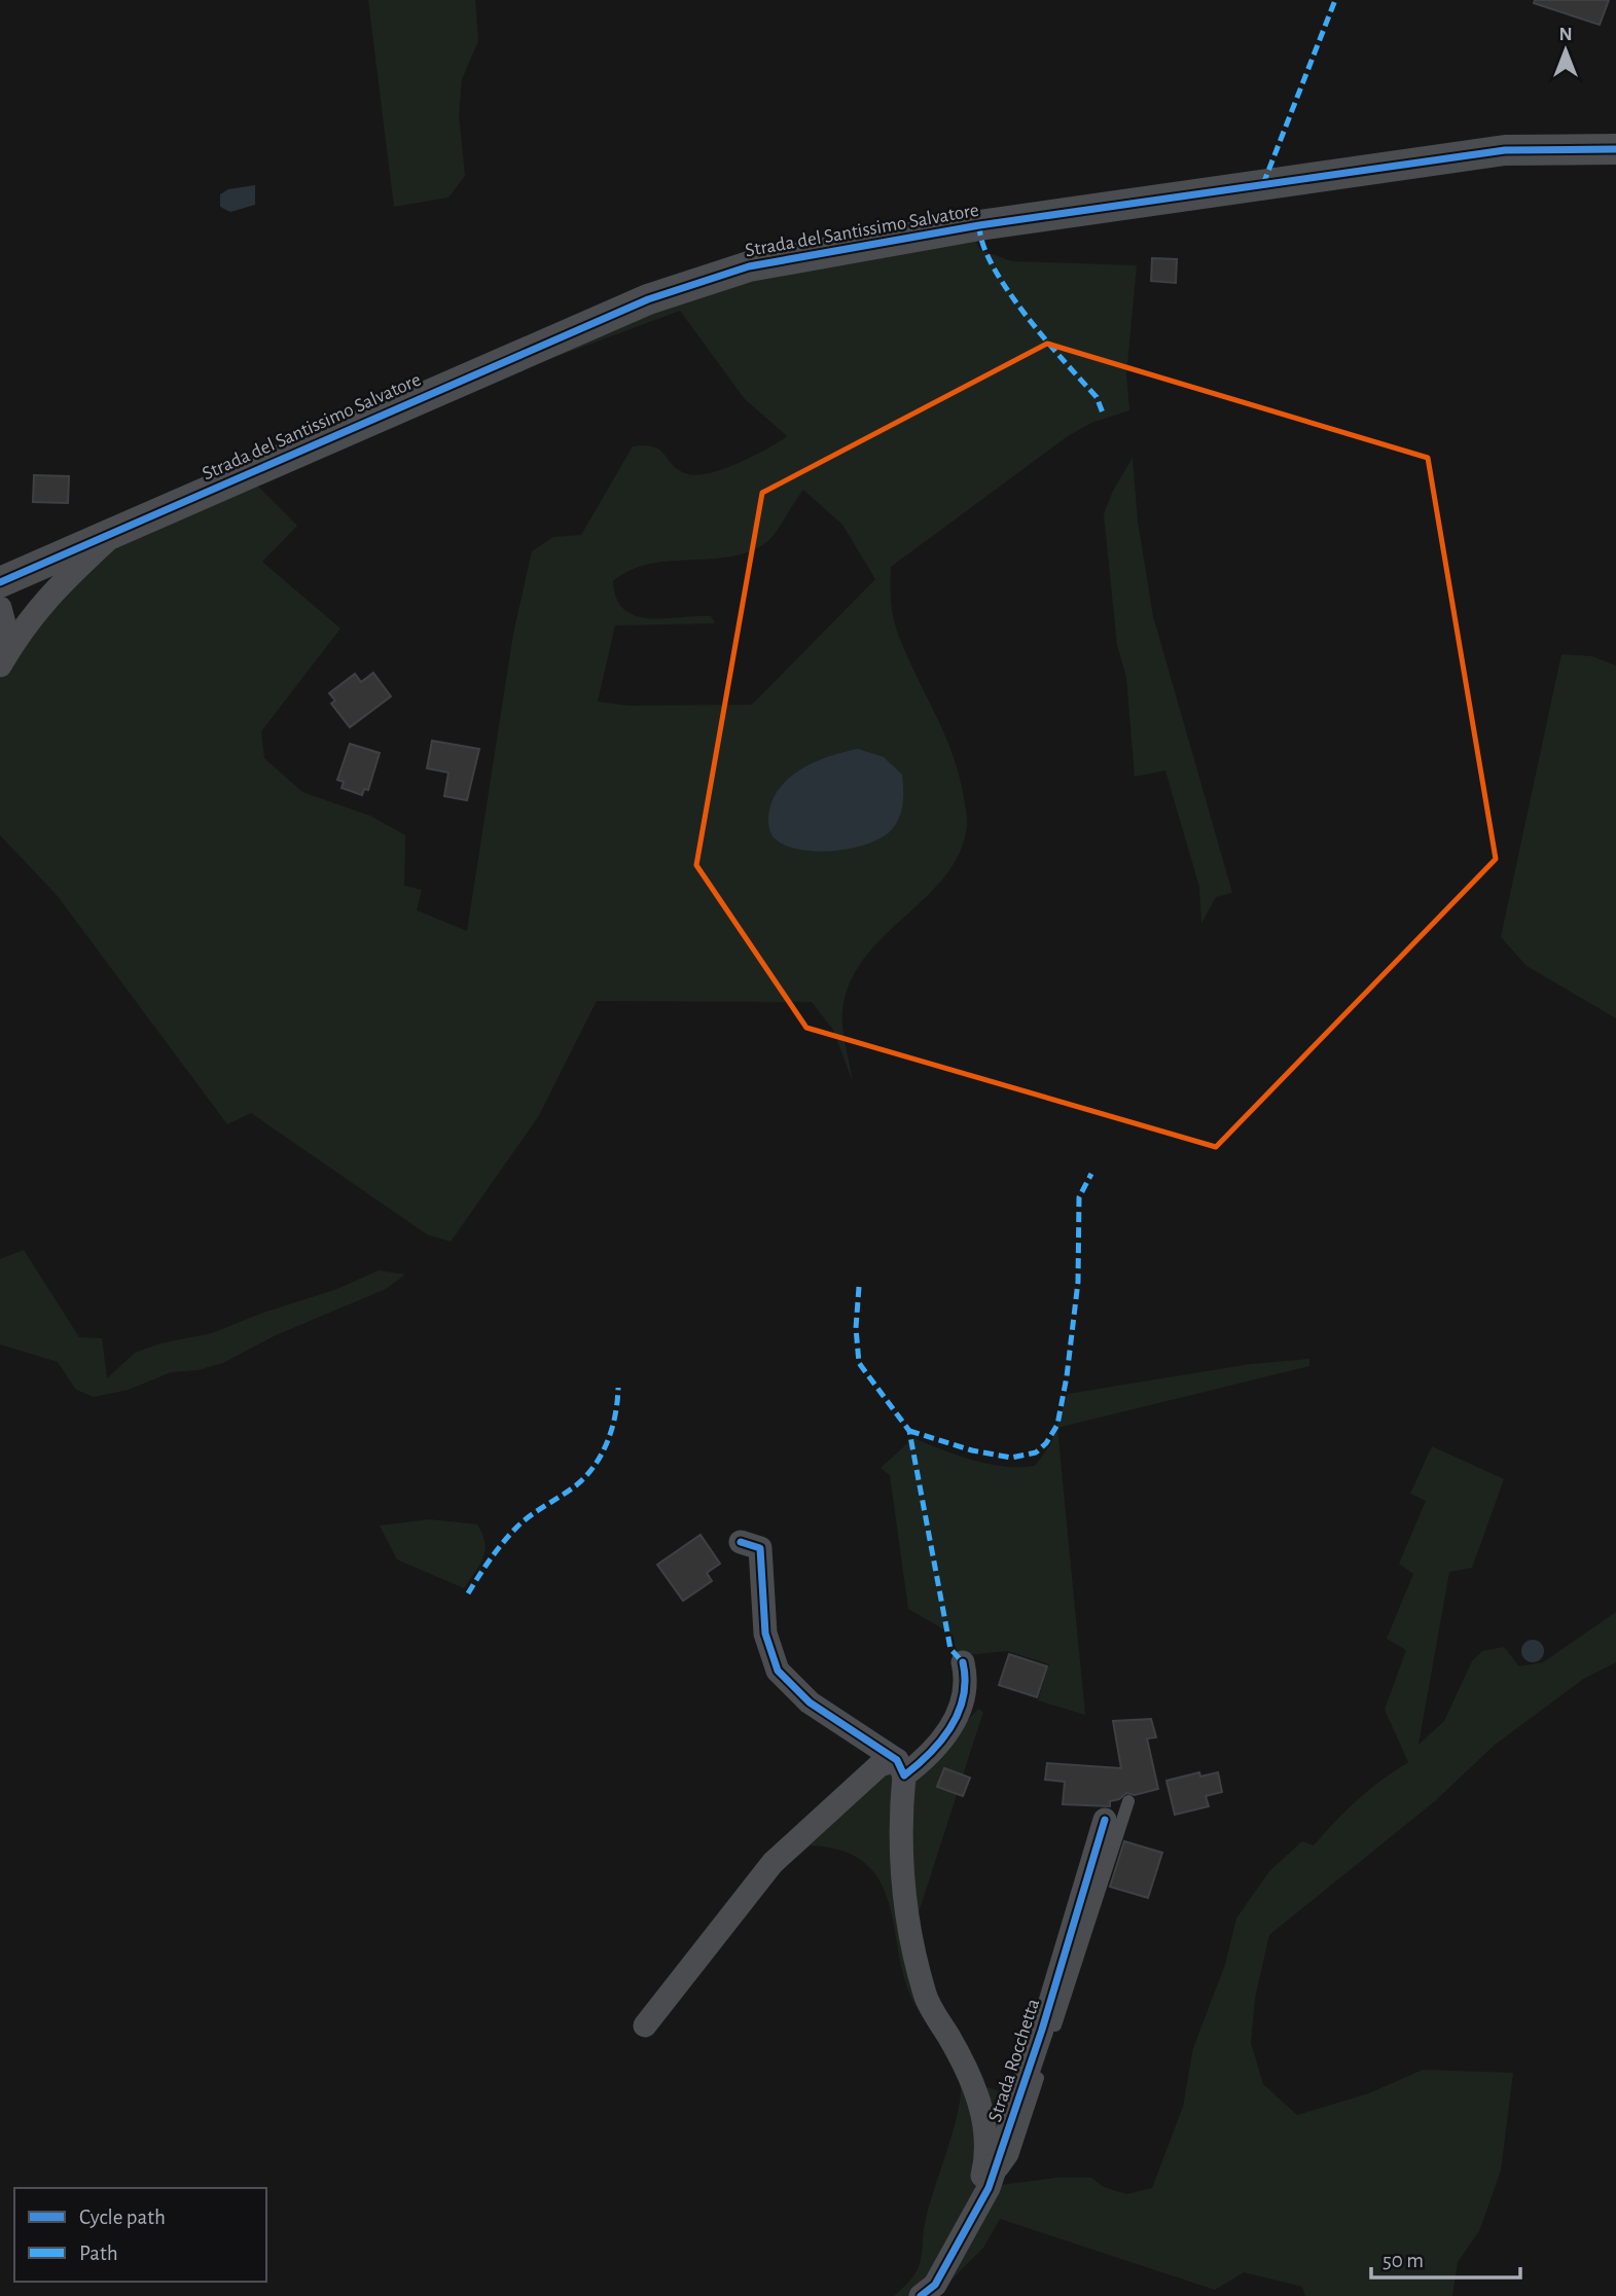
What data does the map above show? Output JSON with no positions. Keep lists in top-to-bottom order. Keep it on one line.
{"streets":{"street":["Strada del Santissimo Salvatore","Strada Rocchetta"]},"legend":["Cycle path","Path"],"scale_bar":"50 m","north":"top"}
